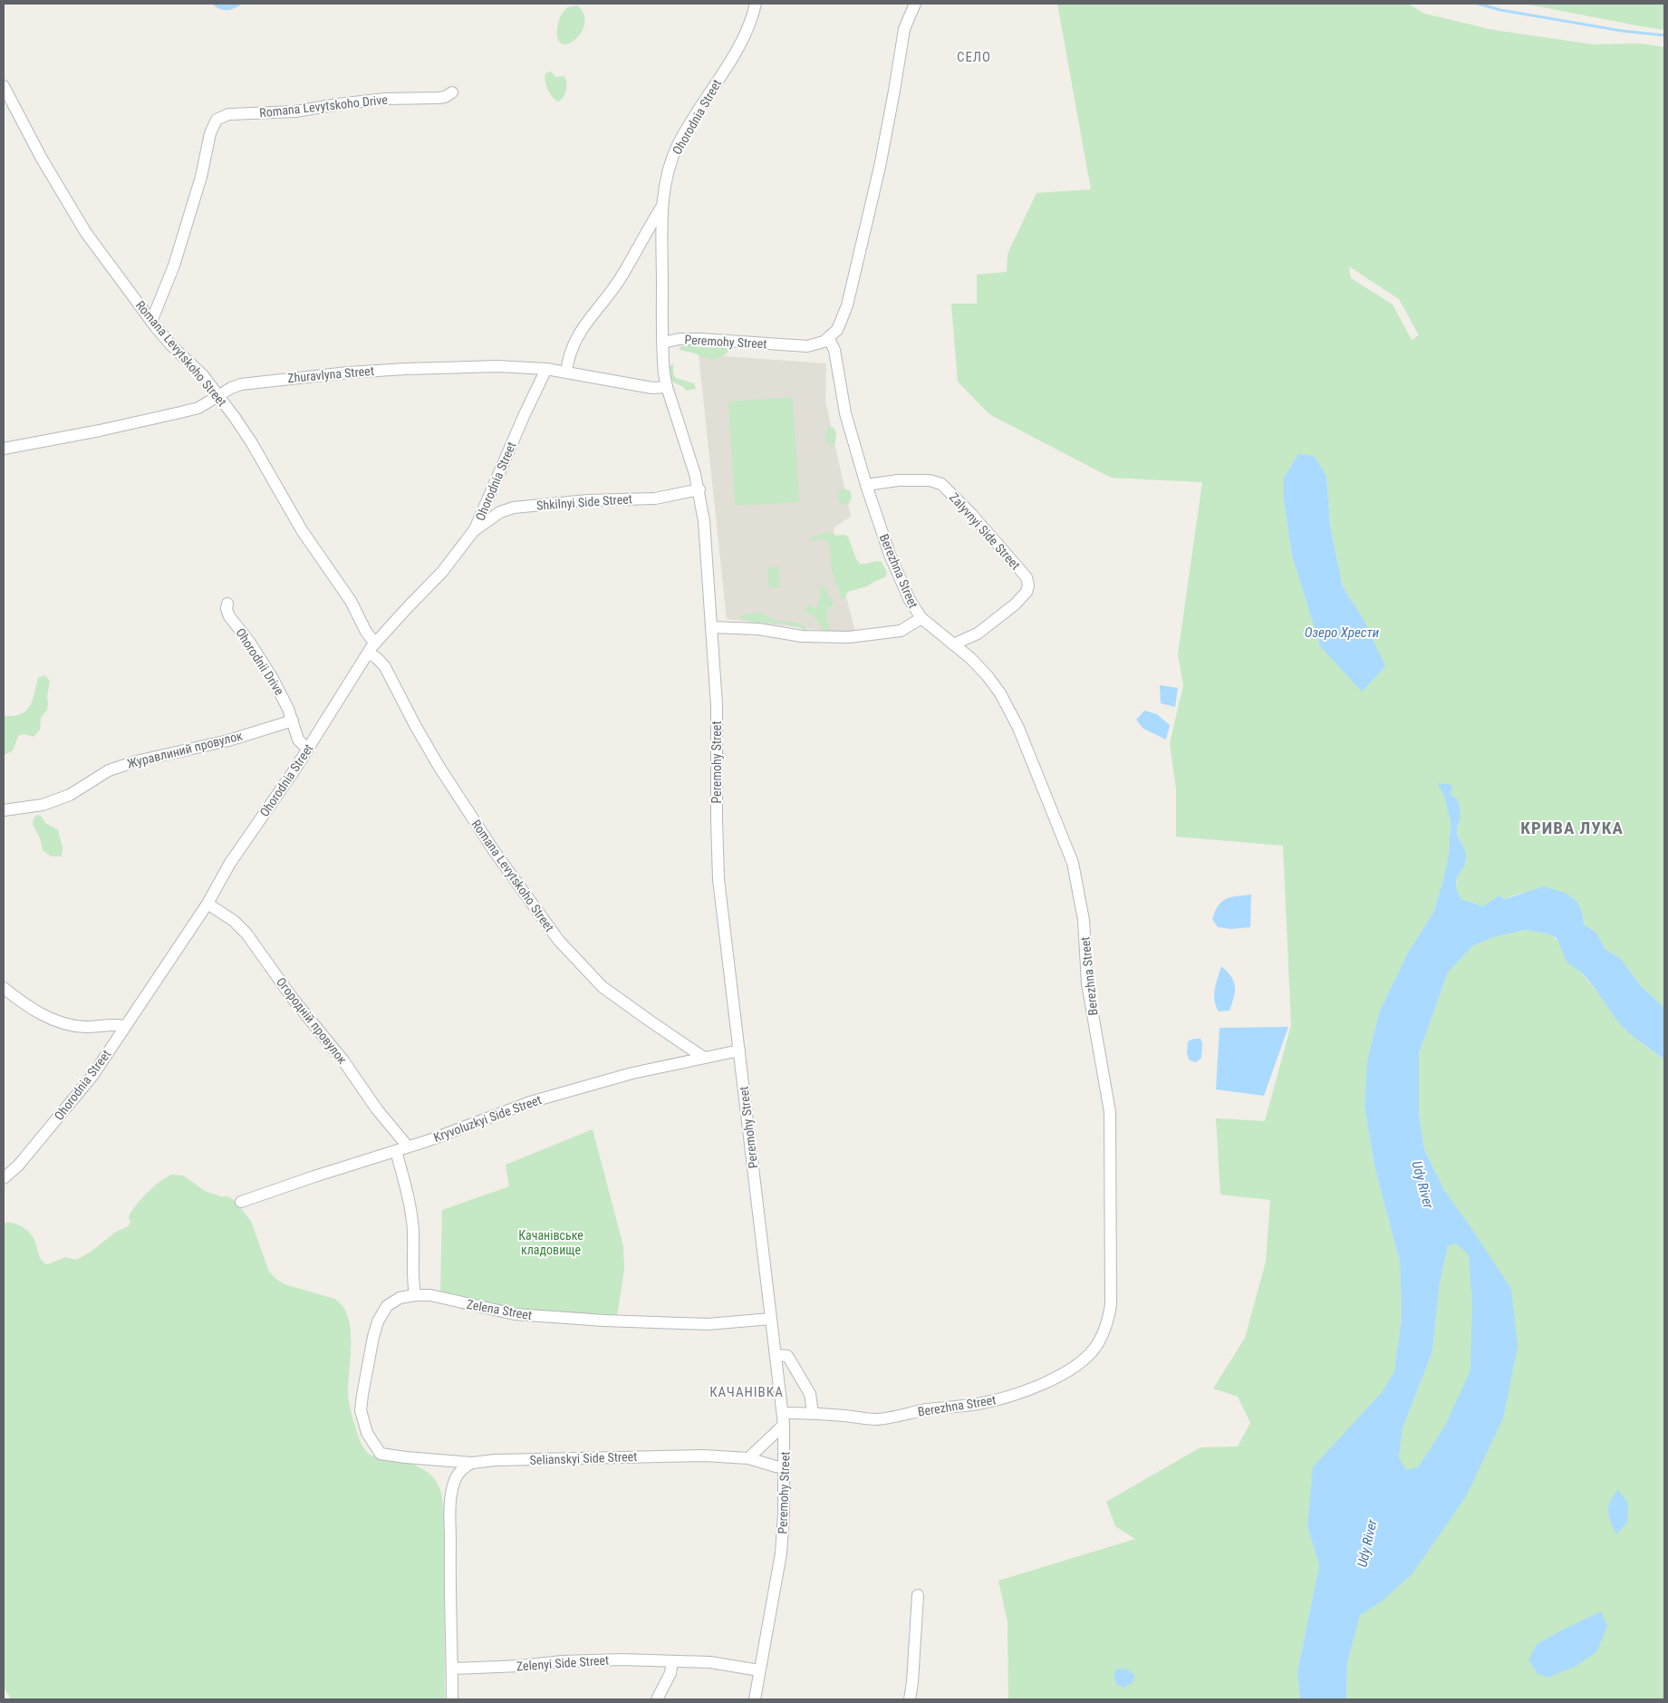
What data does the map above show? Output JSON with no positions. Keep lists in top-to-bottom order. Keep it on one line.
{"streets":{"street":["Romana Levytskoho Drive","Ohorodnia Street","Peremohy Street","Romana Levytskoho Street","Zhuravlyna Street","Shkilnyi Side Street","Zalyvnyi Side Street","Berezhna Street","Ohorodnii Drive","Журавлиний провулок","Огородній провулок","Kryvoluzkyi Side Street","Zelena Street","Selianskyi Side Street","Zelenyi Side Street"]},"crossings":[["Romana Levytskoho Drive","Romana Levytskoho Street"],["Ohorodnia Street","Romana Levytskoho Street"],["Ohorodnia Street","Zhuravlyna Street"],["Ohorodnia Street","Shkilnyi Side Street"],["Ohorodnia Street","Ohorodnii Drive"],["Ohorodnia Street","Огородній провулок"],["Peremohy Street","Zhuravlyna Street"],["Peremohy Street","Shkilnyi Side Street"],["Peremohy Street","Berezhna Street"],["Peremohy Street","Kryvoluzkyi Side Street"],["Peremohy Street","Zelena Street"],["Peremohy Street","Selianskyi Side Street"],["Peremohy Street","Zelenyi Side Street"],["Romana Levytskoho Street","Zhuravlyna Street"],["Romana Levytskoho Street","Kryvoluzkyi Side Street"],["Zalyvnyi Side Street","Berezhna Street"],["Ohorodnii Drive","Журавлиний провулок"],["Огородній провулок","Kryvoluzkyi Side Street"],["Zelena Street","Selianskyi Side Street"]],"districts":["СЕЛО","КРИВА ЛУКА","КАЧАНІВКА"],"water":["Озеро Хрести","Udy River"],"parks":["Качанівське кладовище"]}
